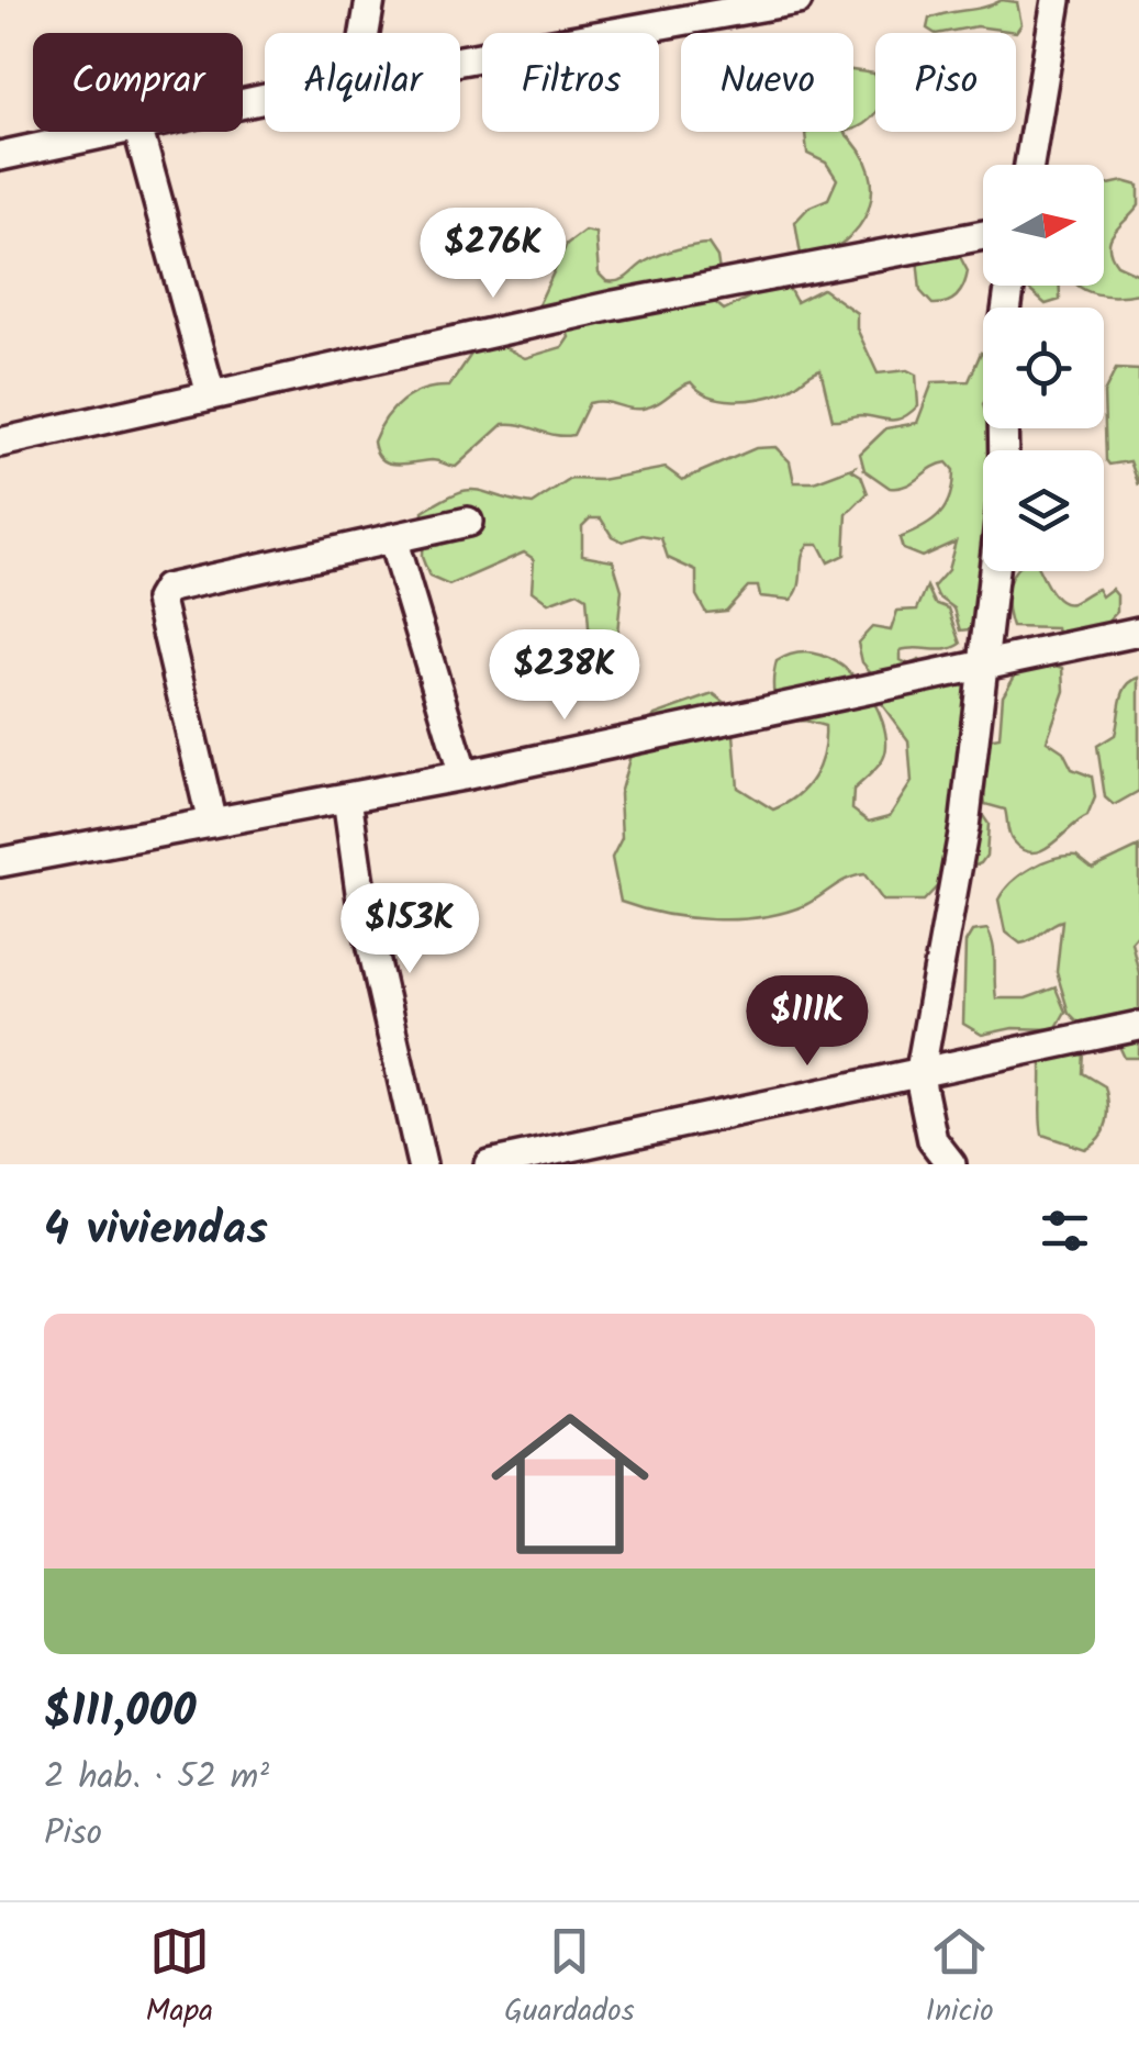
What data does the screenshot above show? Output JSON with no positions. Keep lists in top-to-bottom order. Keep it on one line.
{"north":"right","page":{"chip":["Comprar","Alquilar","Filtros","Nuevo","Piso"],"price":["$276K","$238K","$153K","$111K"],"heading":"4 viviendas","list":[{"name":"$111,000","note":"2 hab. · 52 m² · Piso"}],"tabs":["Mapa","Guardados","Inicio"]}}
